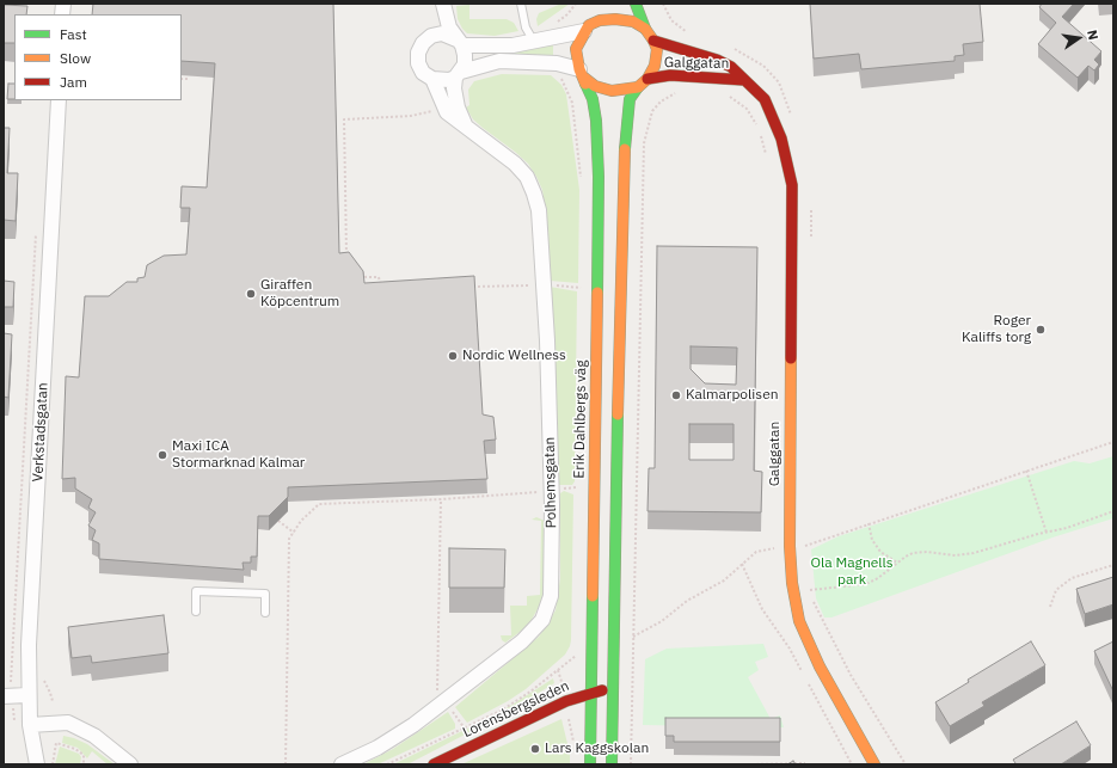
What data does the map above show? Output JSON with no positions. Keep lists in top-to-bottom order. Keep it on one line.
{"streets":{"main road":["Galggatan","Erik Dahlbergs väg","Lorensbergsleden"],"street":["Verkstadsgatan","Polhemsgatan"]},"crossings":[["Galggatan","Erik Dahlbergs väg"],["Erik Dahlbergs väg","Lorensbergsleden"]],"parks":["Ola Magnells park"],"places":["Giraffen Köpcentrum","Roger Kaliffs torg","Nordic Wellness","Kalmarpolisen","Maxi ICA Stormarknad Kalmar","Lars Kaggskolan"],"legend":["Fast","Slow","Jam"],"north":"right"}
